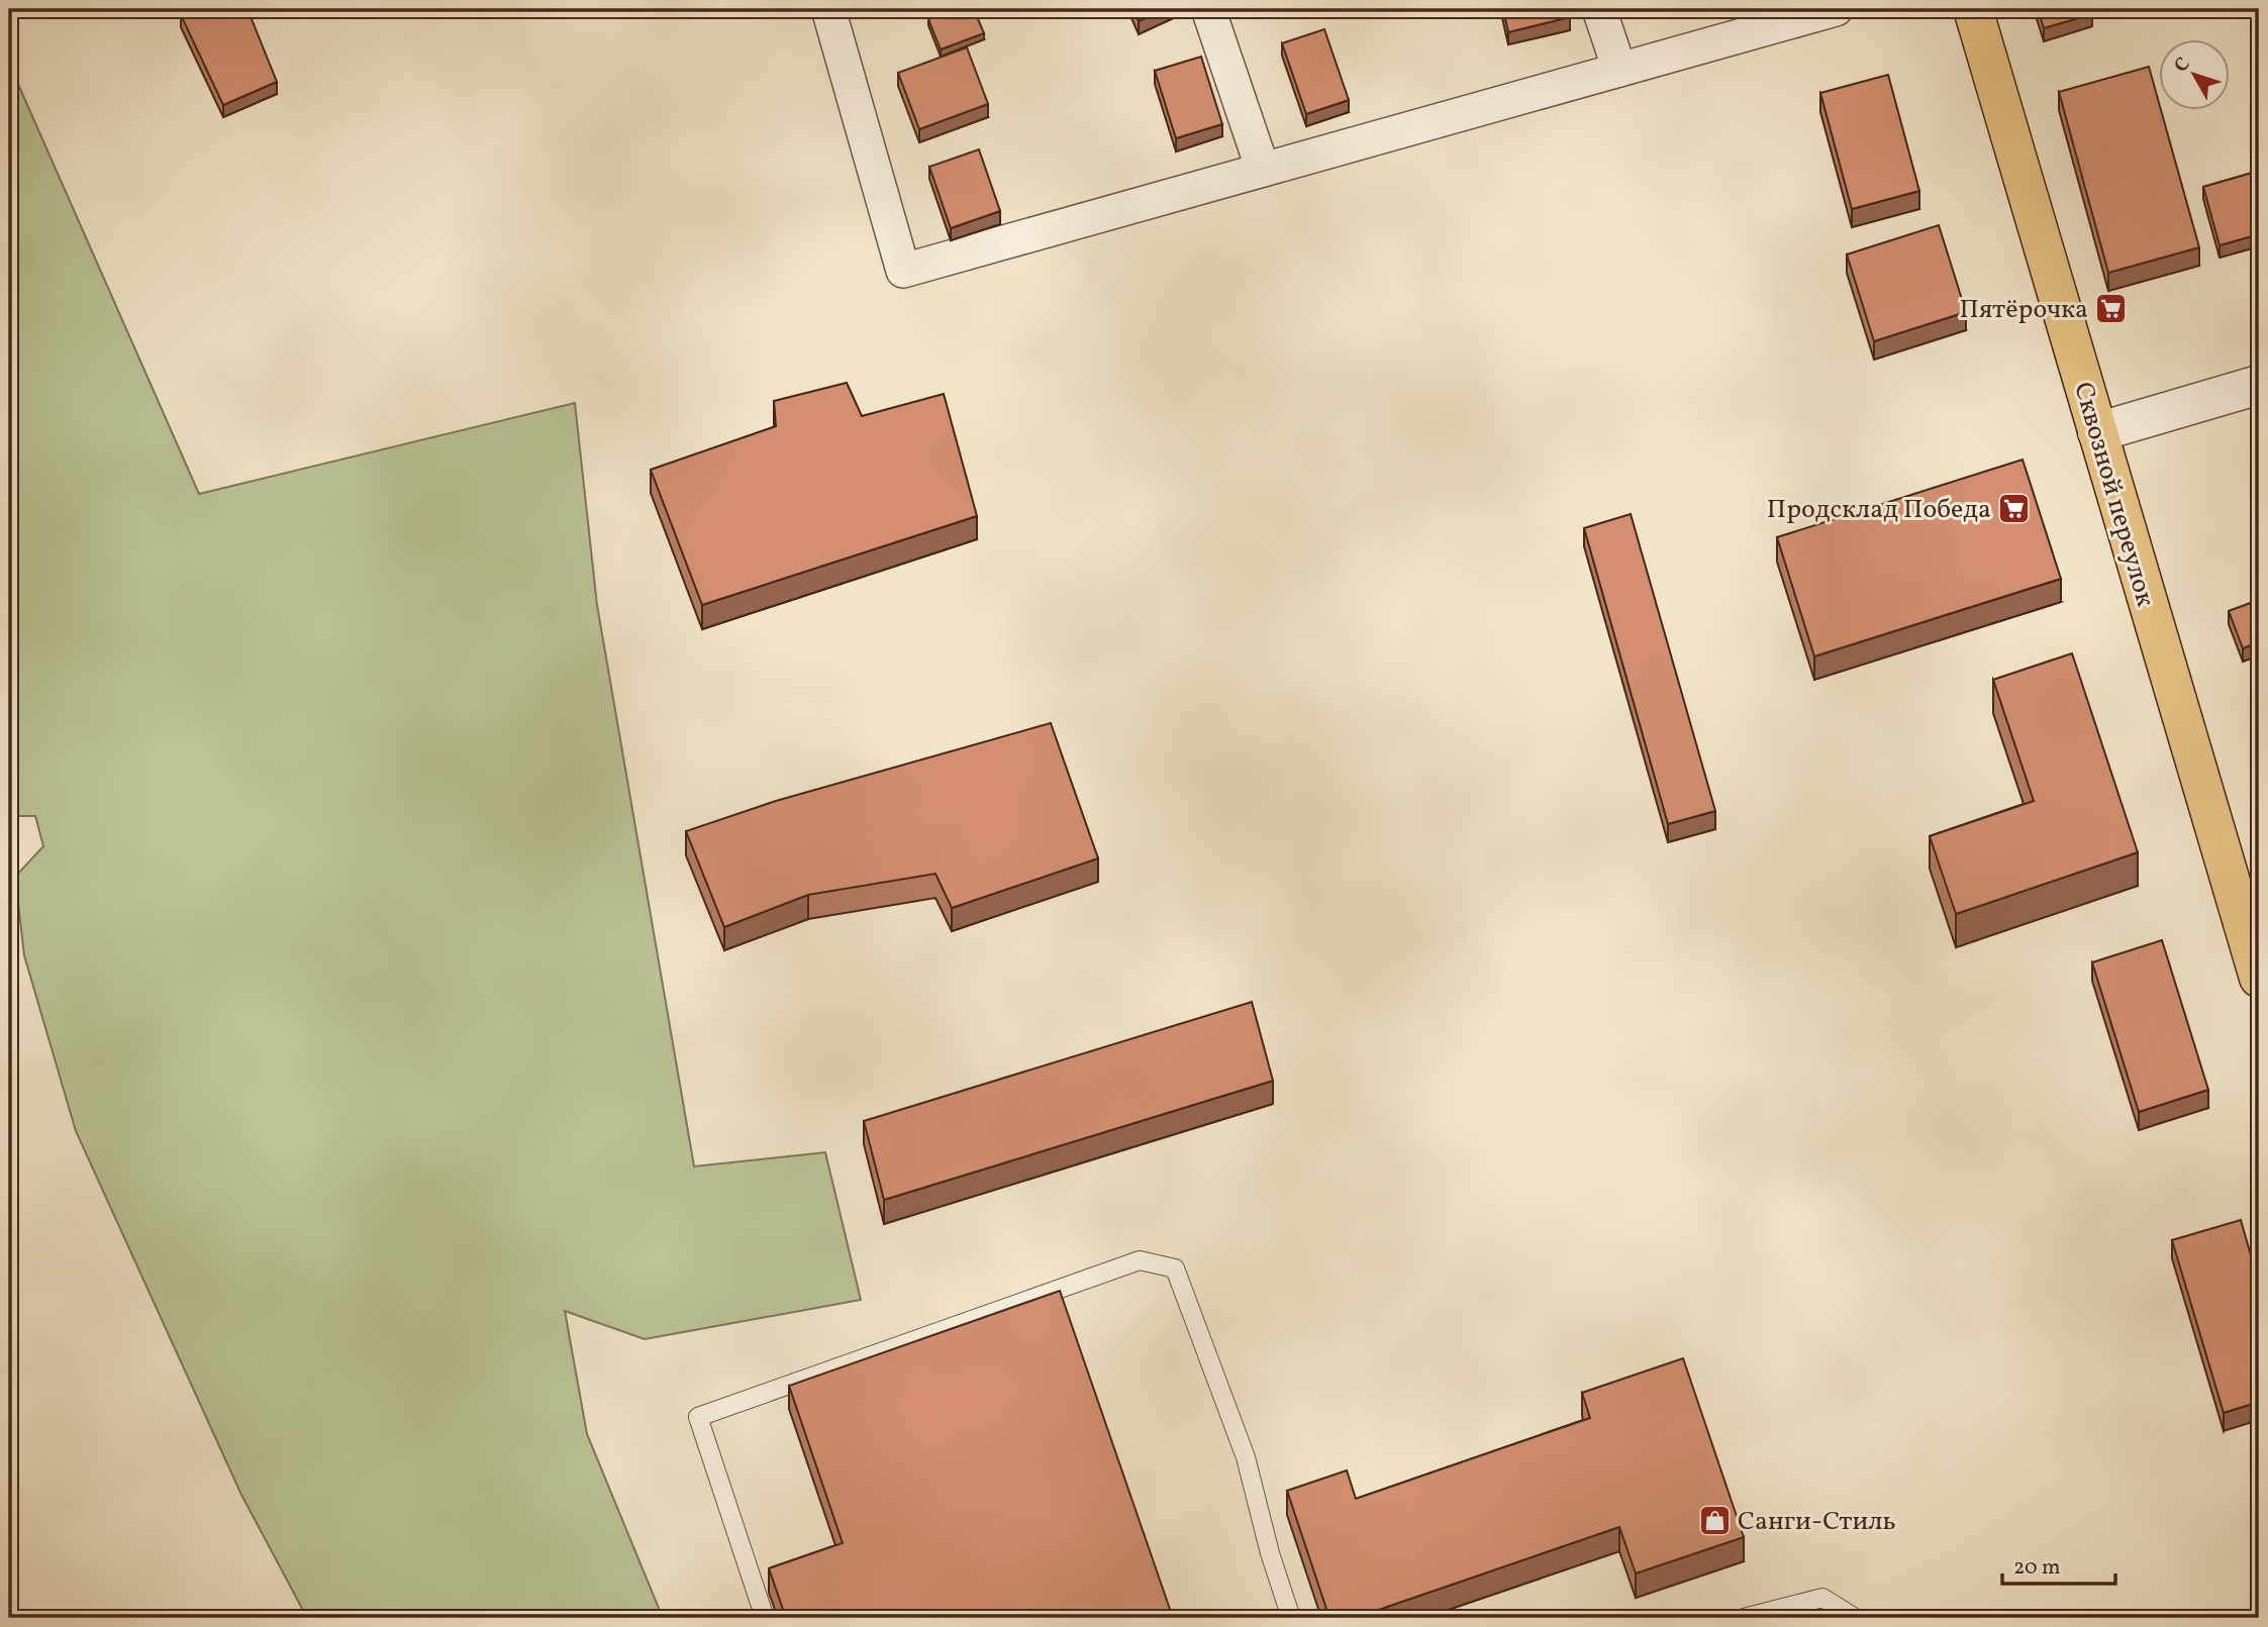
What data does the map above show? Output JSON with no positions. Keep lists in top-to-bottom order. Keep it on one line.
{"streets":{"main road":["Сквозной переулок"]},"places":{"supermarket":["Пятёрочка","Продсклад Победа"],"shop":["Санги-Стиль"]},"scale_bar":"20 m","north":"top left"}
